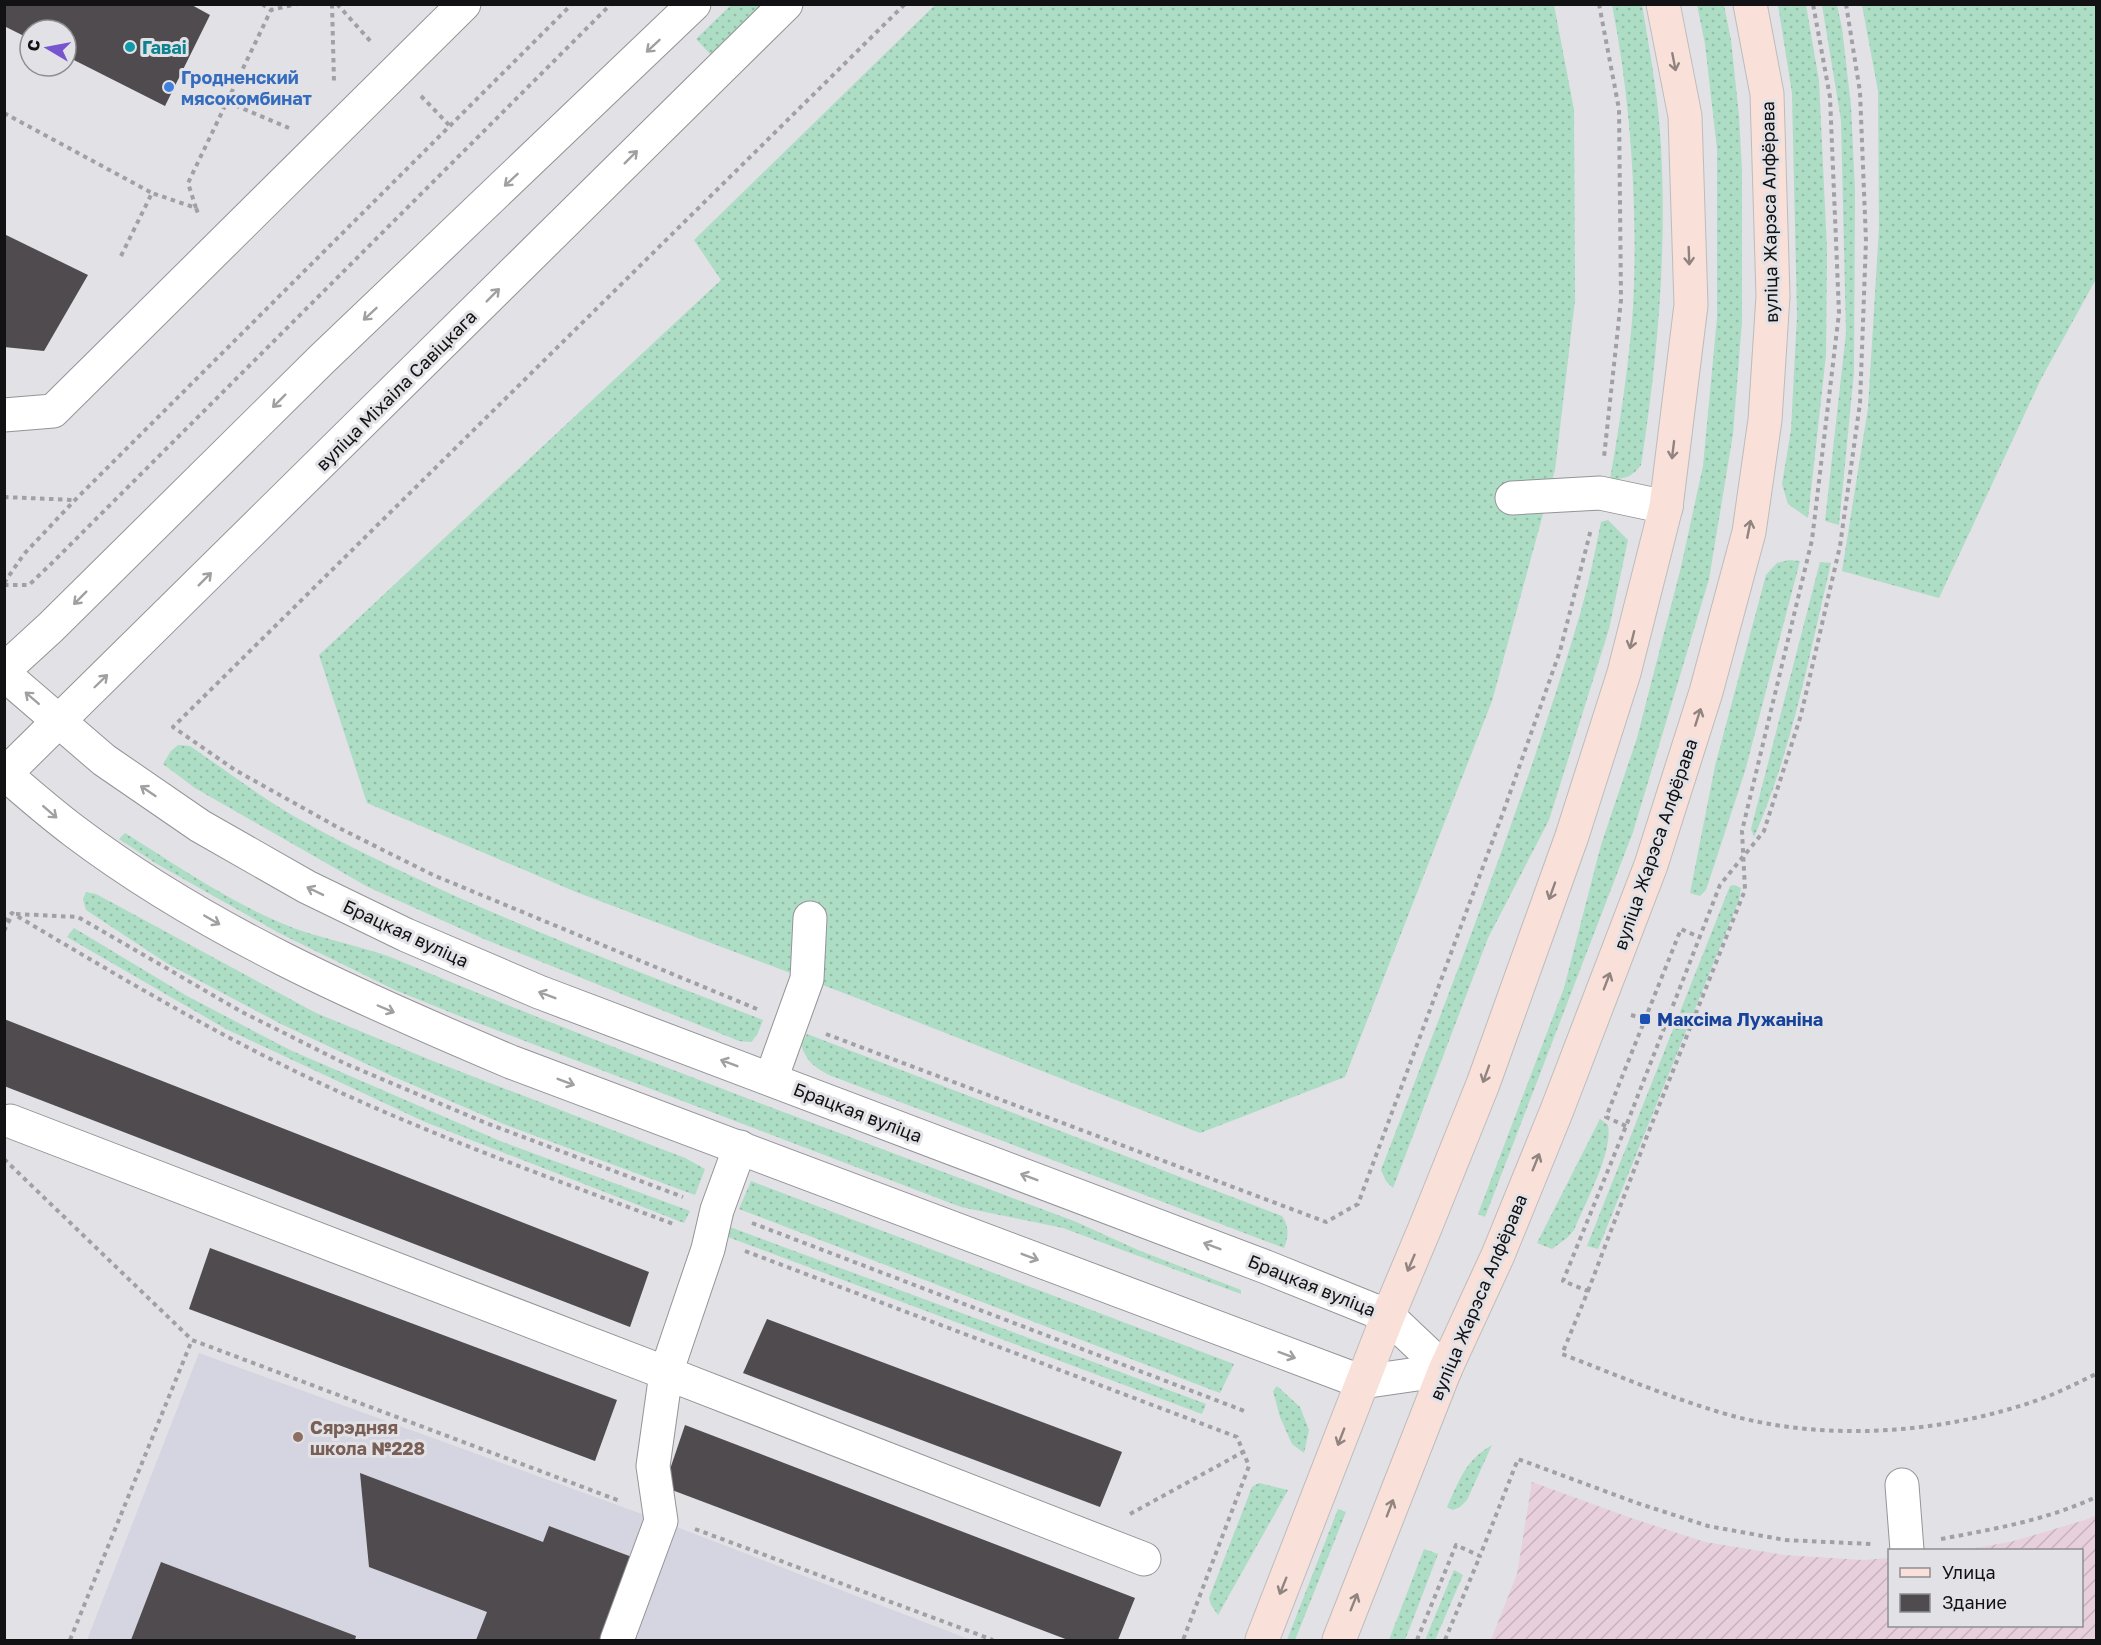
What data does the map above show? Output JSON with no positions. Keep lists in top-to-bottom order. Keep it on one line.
{"streets":{"main road":["вуліца Жарэса Алфёрава"],"street":["вуліца Міхаіла Савіцкага","Брацкая вуліца"]},"crossings":[["вуліца Жарэса Алфёрава","Брацкая вуліца"],["вуліца Міхаіла Савіцкага","Брацкая вуліца"]],"places":{"other":["Гаваі","Гродненский мясокомбинат","Сярэдняя школа №228"],"transit":["Максіма Лужаніна"]},"legend":["Улица","Здание"],"north":"left"}
